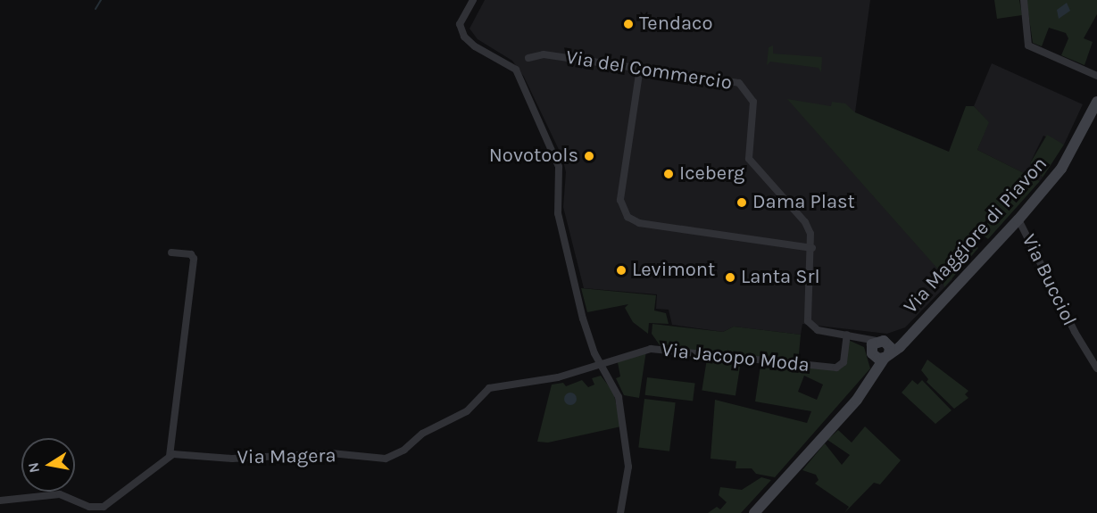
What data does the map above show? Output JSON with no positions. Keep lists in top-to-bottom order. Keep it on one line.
{"streets":{"main road":["Via Maggiore di Piavon"],"street":["Via del Commercio","Via Bucciol","Via Jacopo Moda","Via Magera"]},"crossings":[["Via del Commercio","Via Maggiore di Piavon"],["Via del Commercio","Via Jacopo Moda"],["Via Maggiore di Piavon","Via Bucciol"],["Via Jacopo Moda","Via Magera"]],"places":["Tendaco","Novotools","Iceberg","Dama Plast","Levimont","Lanta Srl"],"north":"left"}
